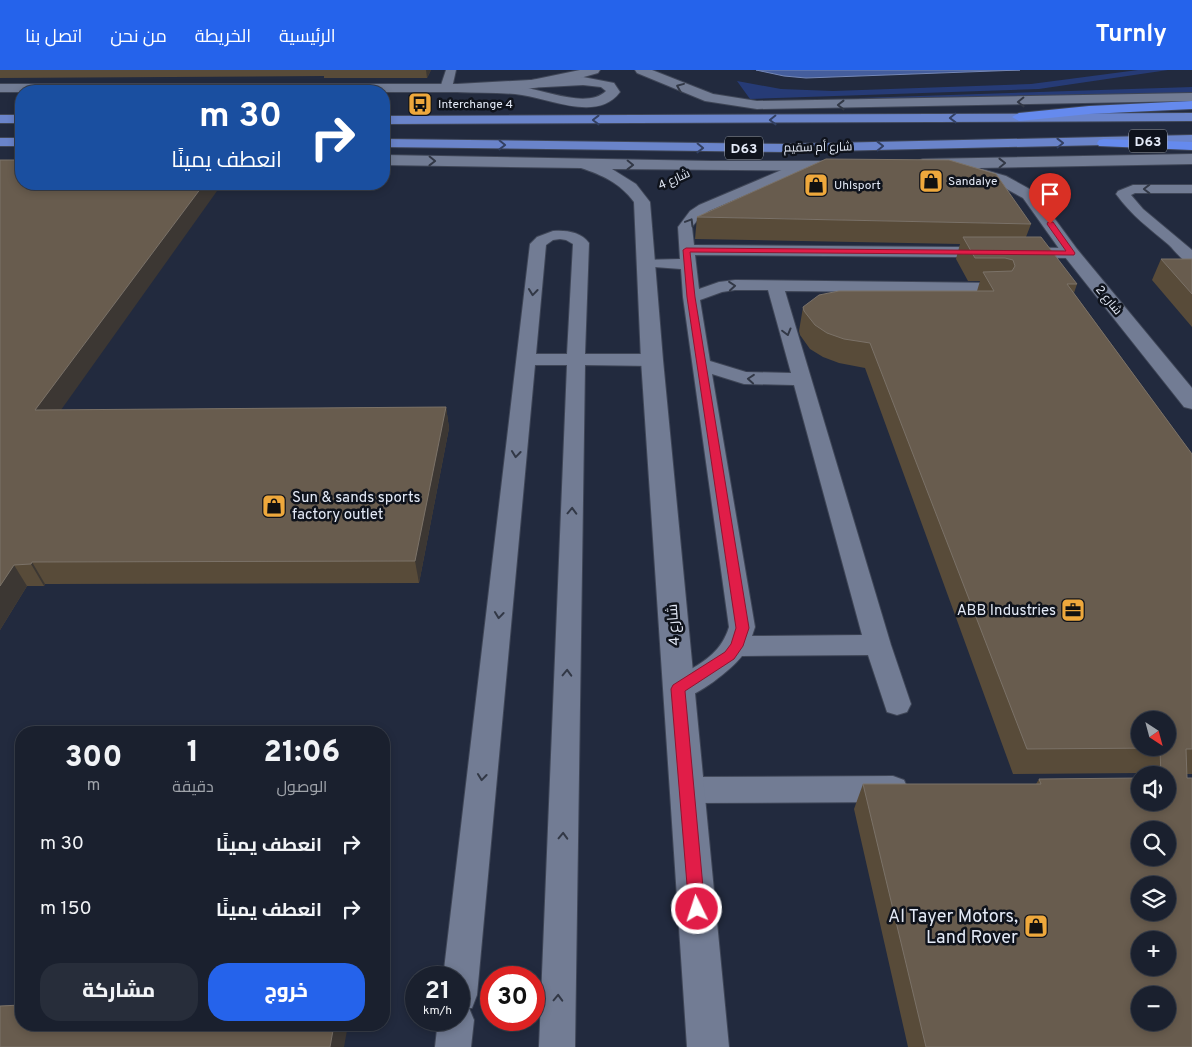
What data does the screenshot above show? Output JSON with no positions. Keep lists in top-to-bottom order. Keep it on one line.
{"streets":{"main road":["D63","شارع أم سقيم"],"street":["شارع 4","شارع 2"]},"places":{"bus stop":["Interchange 4"],"shop":["Sandalye","Uhlsport","Sun & sands sports factory outlet","Al Tayer Motors, Land Rover"],"office":["ABB Industries"]},"north":"bottom right","page":{"header":"Turnly","nav":["الرئيسية","الخريطة","من نحن","اتصل بنا"],"turn":["30 m","انعطف يمينًا"],"map_buttons":["+","−"],"eta":["21:06","الوصول","1","دقيقة","300","m"],"list":[{"name":"انعطف يمينًا","value":"30 m"},{"name":"انعطف يمينًا","value":"150 m"}],"buttons":["خروج","مشاركة"],"speed":"21 km/h","limit":"30"}}
